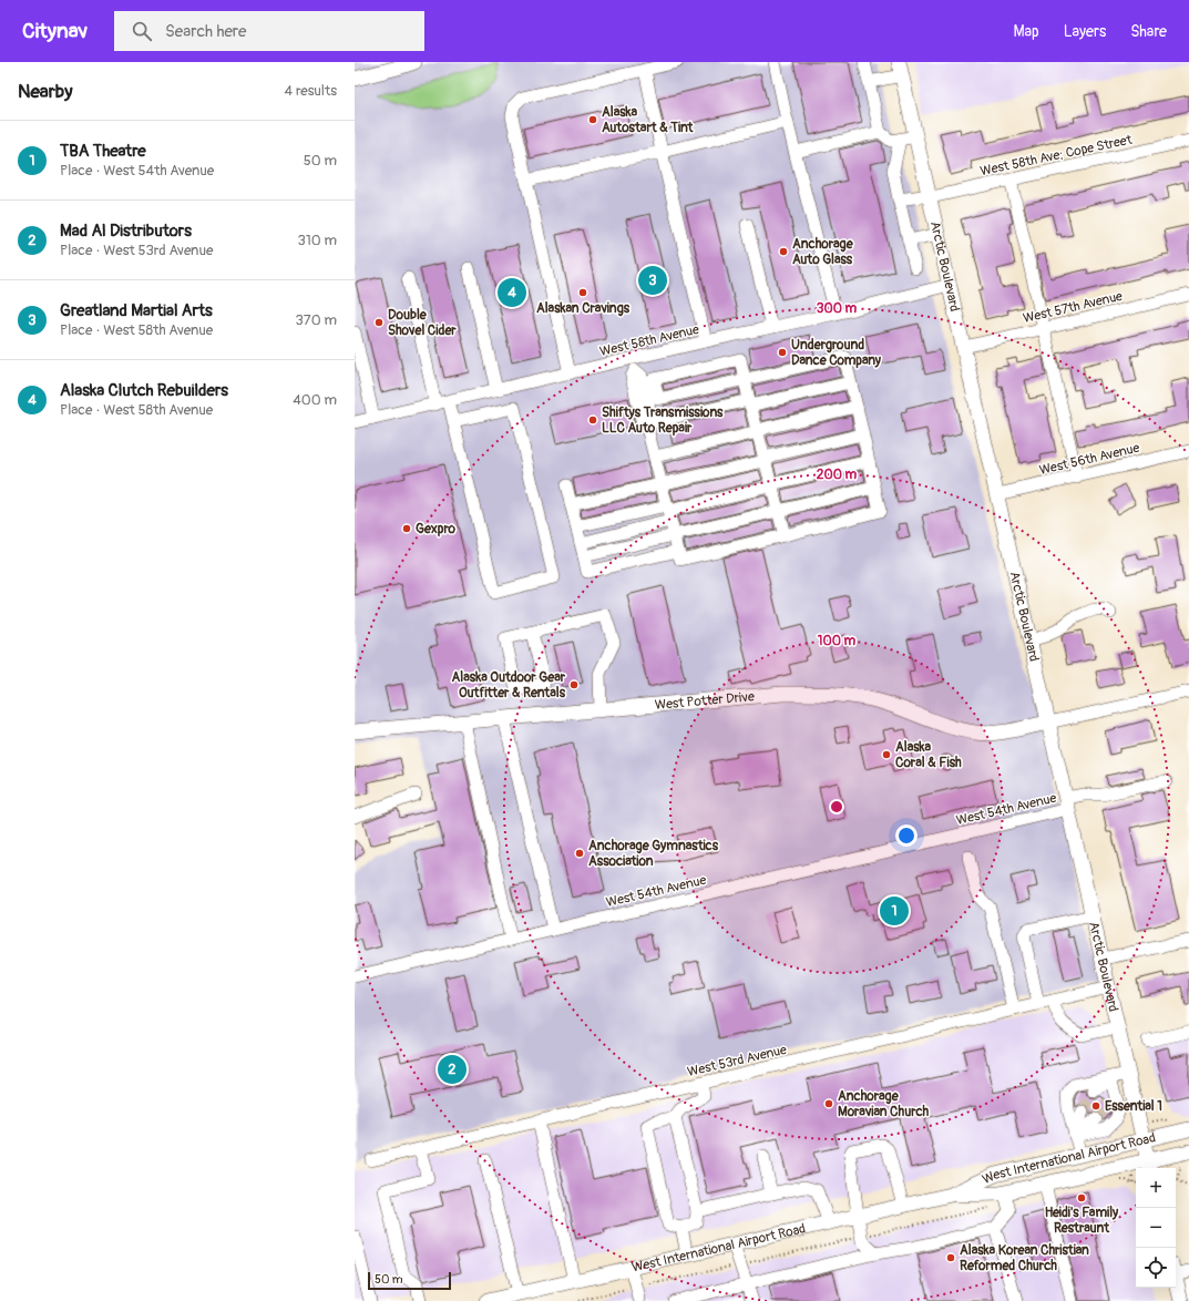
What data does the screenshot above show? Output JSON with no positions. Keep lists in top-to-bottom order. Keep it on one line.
{"streets":{"main road":["Arctic Boulevard","West Potter Drive","West International Airport Road"],"street":["West 58th Ave; Cope Street","West 57th Avenue","West 58th Avenue","West 56th Avenue","West 54th Avenue","West 53rd Avenue"]},"crossings":[["West 58th Ave; Cope Street","Arctic Boulevard"],["Arctic Boulevard","West 57th Avenue"],["Arctic Boulevard","West 58th Avenue"],["Arctic Boulevard","West 56th Avenue"],["Arctic Boulevard","West Potter Drive"],["Arctic Boulevard","West 54th Avenue"],["Arctic Boulevard","West 53rd Avenue"],["Arctic Boulevard","West International Airport Road"]],"places":["Alaska Autostart & Tint","Anchorage Auto Glass","Alaskan Cravings","Double Shovel Cider","Underground Dance Company","Shiftys Transmissions LLC Auto Repair","Gexpro","Alaska Outdoor Gear Outfitter & Rentals","Alaska Coral & Fish","Anchorage Gymnastics Association","Anchorage Moravian Church","Essential 1","Heidi's Family Restraunt","Alaska Korean Christian Reformed Church"],"scale_bar":"50 m","page":{"header":"Citynav","search":"Search here","nav":["Map","Layers","Share"],"heading":["Nearby","4 results"],"list":[{"mark":"1","name":"TBA Theatre","note":"Place · West 54th Avenue","value":"50 m"},{"mark":"2","name":"Mad Al Distributors","note":"Place · West 53rd Avenue","value":"310 m"},{"mark":"3","name":"Greatland Martial Arts","note":"Place · West 58th Avenue","value":"370 m"},{"mark":"4","name":"Alaska Clutch Rebuilders","note":"Place · West 58th Avenue","value":"400 m"}],"pins":["3","4","1","2"],"map_buttons":["+","−"],"scale":"50 m"},"rings":["300 m","200 m","100 m"]}
